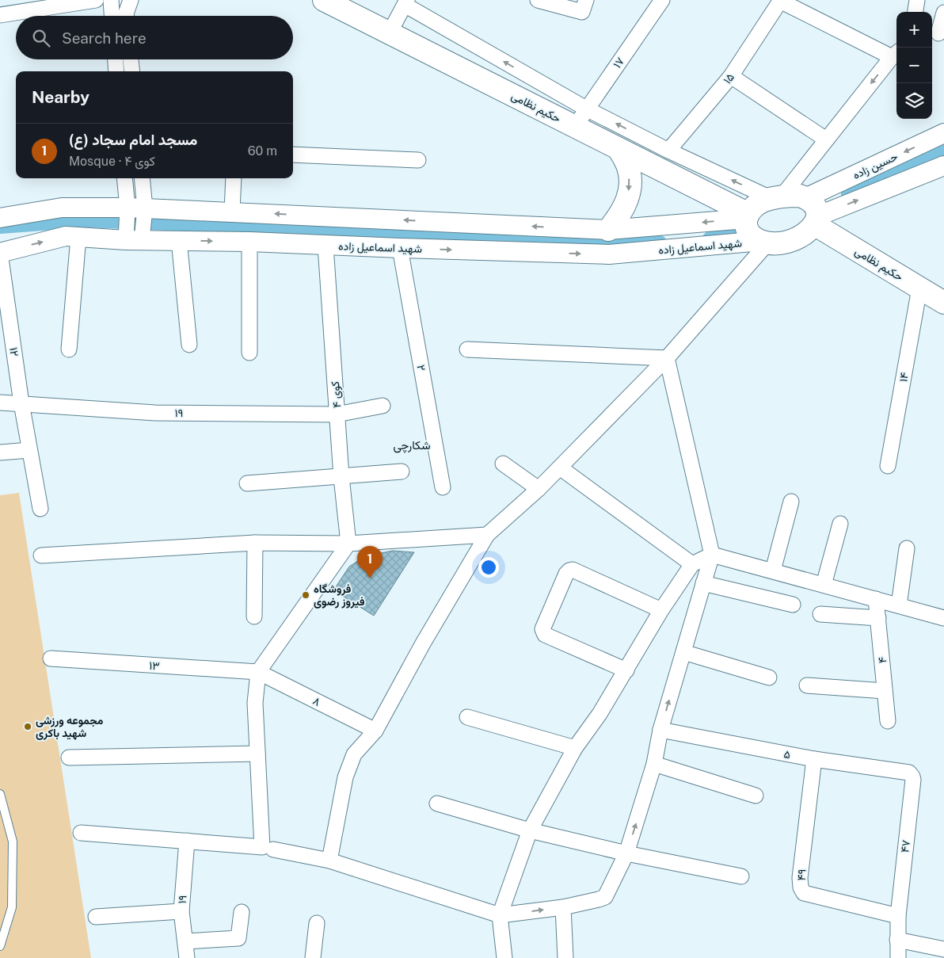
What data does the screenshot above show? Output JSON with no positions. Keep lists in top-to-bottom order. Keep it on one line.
{"streets":{"main road":["حکیم نظامی"],"street":["۱۷","۱۵","حسین زاده","شهید اسماعیل زاده","۱۲","۲","۱۴","کوی ۴","۱۹","۴","۱۳","۸","۵","۴۷","۴۹"]},"crossings":[["۱۷","حکیم نظامی"],["حکیم نظامی","حسین زاده"],["حکیم نظامی","شهید اسماعیل زاده"],["حکیم نظامی","۱۴"],["حسین زاده","شهید اسماعیل زاده"],["شهید اسماعیل زاده","۱۲"],["شهید اسماعیل زاده","۲"],["شهید اسماعیل زاده","کوی ۴"],["۱۲","۱۹"],["کوی ۴","۱۹"],["۱۳","۸"],["۵","۴۷"],["۵","۴۹"],["۴۷","۴۹"]],"districts":["شکارچی"],"places":["فروشگاه فیروز رضوی","مجموعه ورزشی شهید باکری"],"page":{"map_buttons":["+","−"],"search":"Search here","heading":"Nearby","list":[{"mark":"1","name":"مسجد امام سجاد (ع)","note":"Mosque · کوی ۴","value":"60 m"}],"pins":"1"}}
